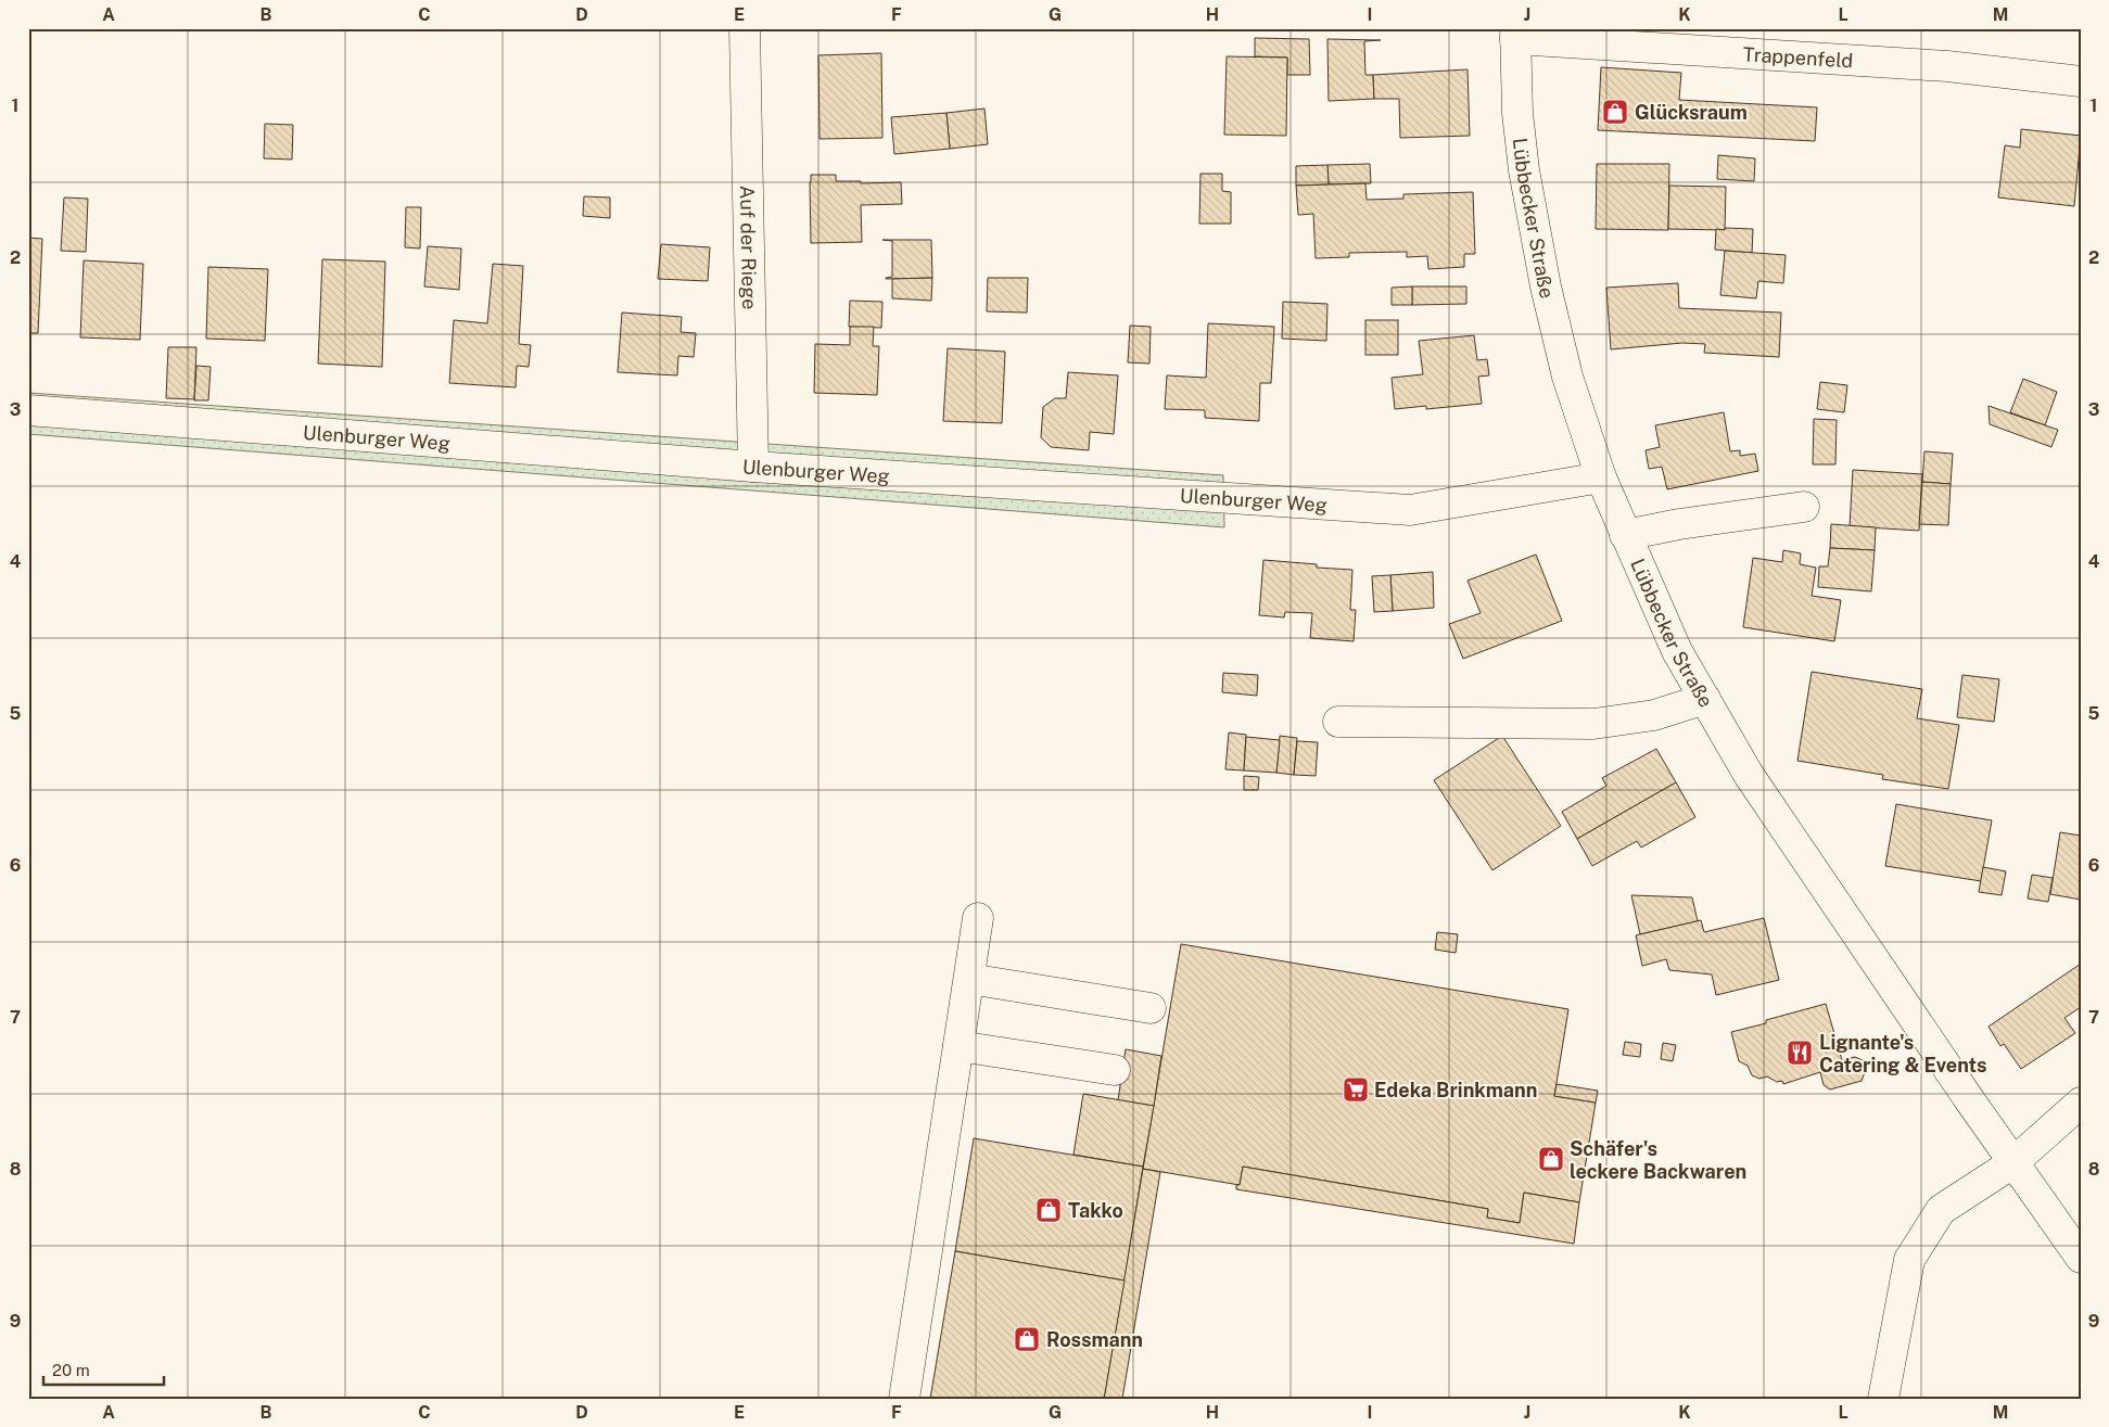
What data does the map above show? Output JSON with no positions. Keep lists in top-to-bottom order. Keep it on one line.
{"streets":{"street":["Trappenfeld","Lübbecker Straße","Auf der Riege","Ulenburger Weg"]},"crossings":[["Trappenfeld","Lübbecker Straße"],["Lübbecker Straße","Ulenburger Weg"],["Auf der Riege","Ulenburger Weg"]],"places":{"shop":["Glücksraum","Schäfer's leckere Backwaren","Takko","Rossmann"],"restaurant":["Lignante's Catering & Events"],"supermarket":["Edeka Brinkmann"]},"scale_bar":"20 m","grid":{"columns":["A","B","C","D","E","F","G","H","I","J","K","L","M"],"rows":["1","2","3","4","5","6","7","8","9"]}}
